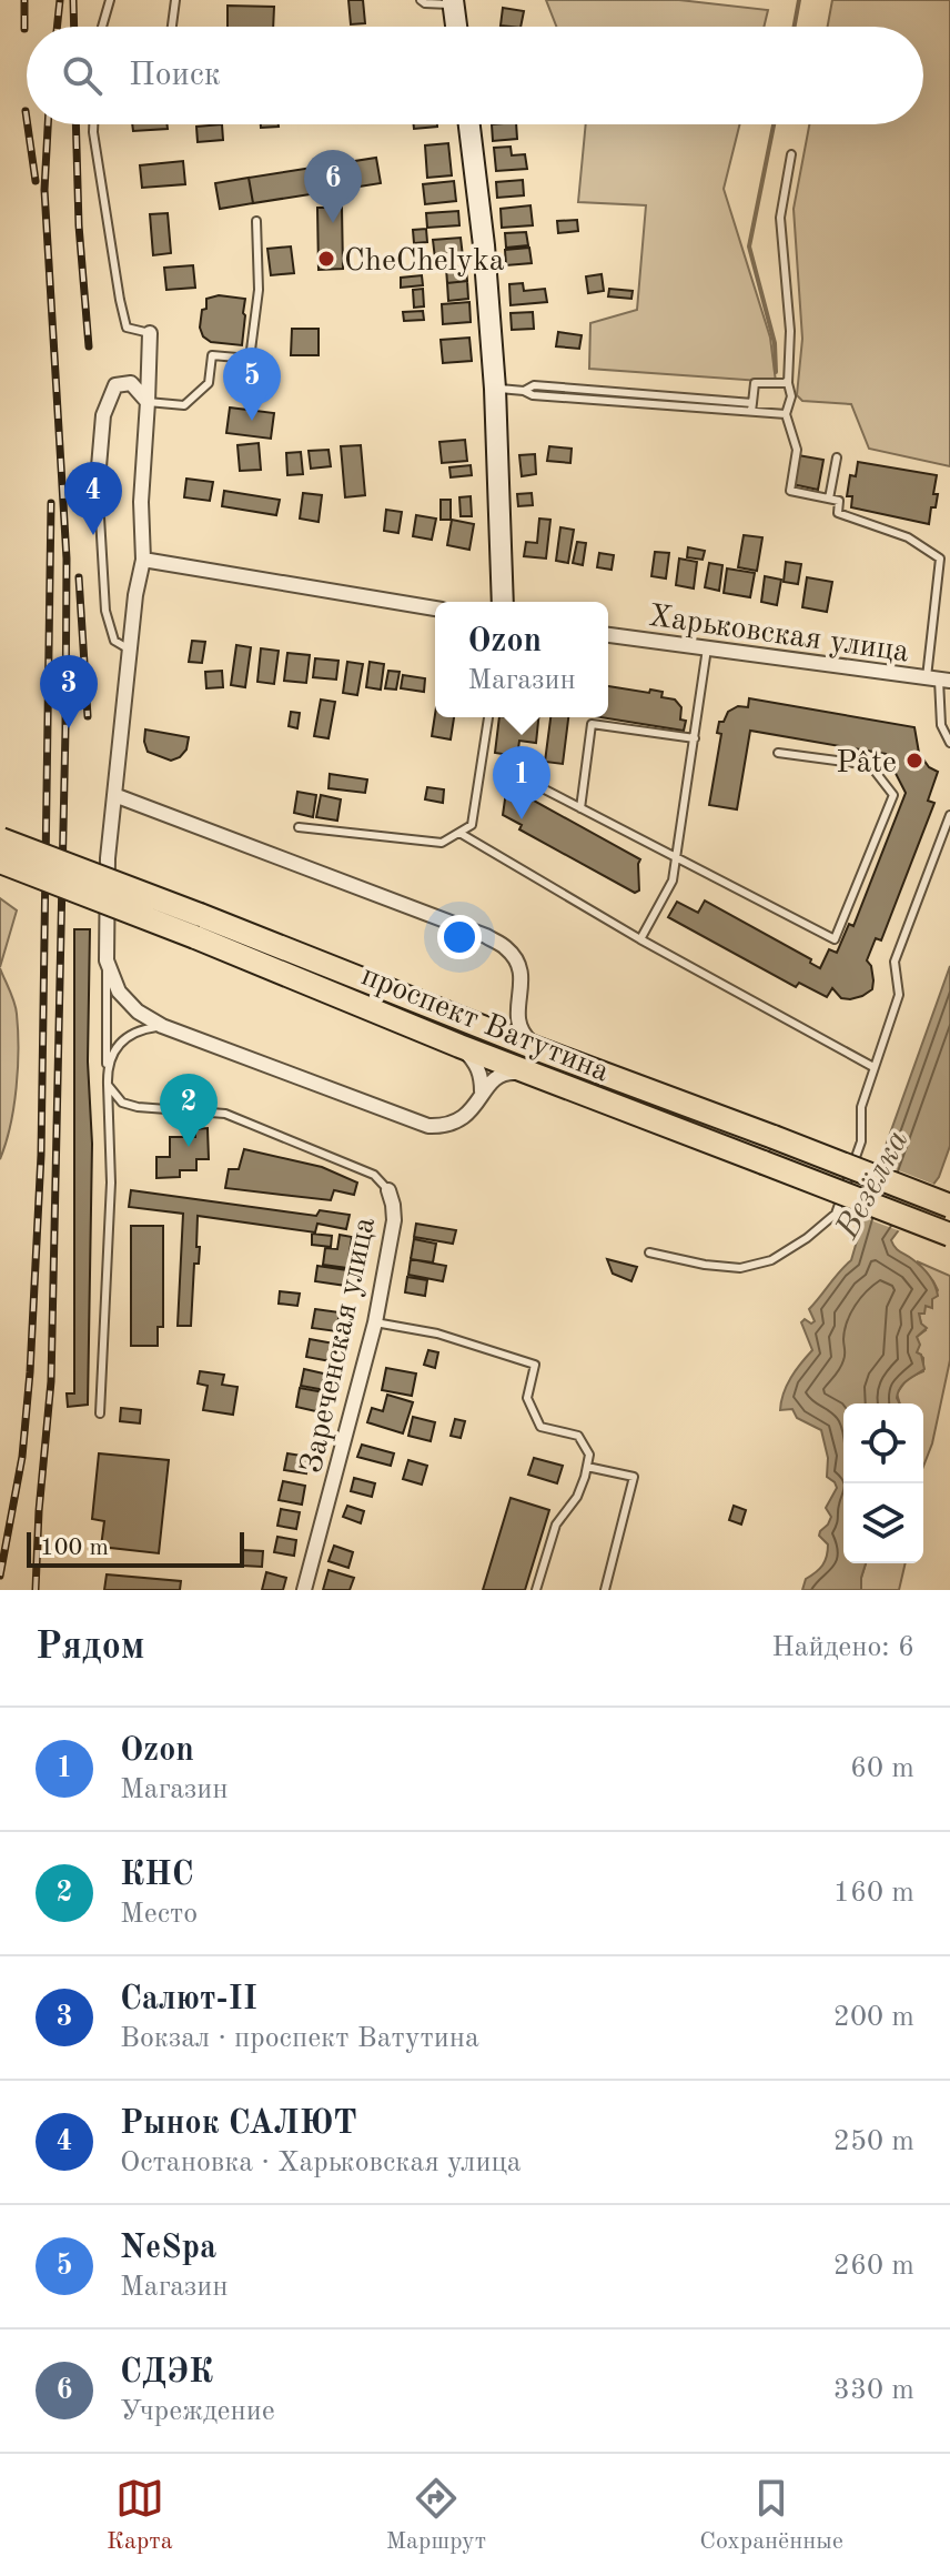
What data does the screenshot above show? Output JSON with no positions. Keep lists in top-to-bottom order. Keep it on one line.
{"streets":{"main road":["проспект Ватутина"],"street":["Харьковская улица","Зареченская улица"]},"water":["Везёлка"],"places":["CheChelyka","Pâte"],"scale_bar":"100 m","page":{"search":"Поиск","pins":["6","5","4","3","1","2"],"popup":["Ozon","Магазин"],"scale":"100 m","heading":["Рядом","Найдено: 6"],"list":[{"mark":"1","name":"Ozon","note":"Магазин","value":"60 m"},{"mark":"2","name":"КНС","note":"Место","value":"160 m"},{"mark":"3","name":"Салют-II","note":"Вокзал · проспект Ватутина","value":"200 m"},{"mark":"4","name":"Рынок САЛЮТ","note":"Остановка · Харьковская улица","value":"250 m"},{"mark":"5","name":"NeSpa","note":"Магазин","value":"260 m"},{"mark":"6","name":"СДЭК","note":"Учреждение","value":"330 m"}],"nav":["Карта","Маршрут","Сохранённые"]}}
